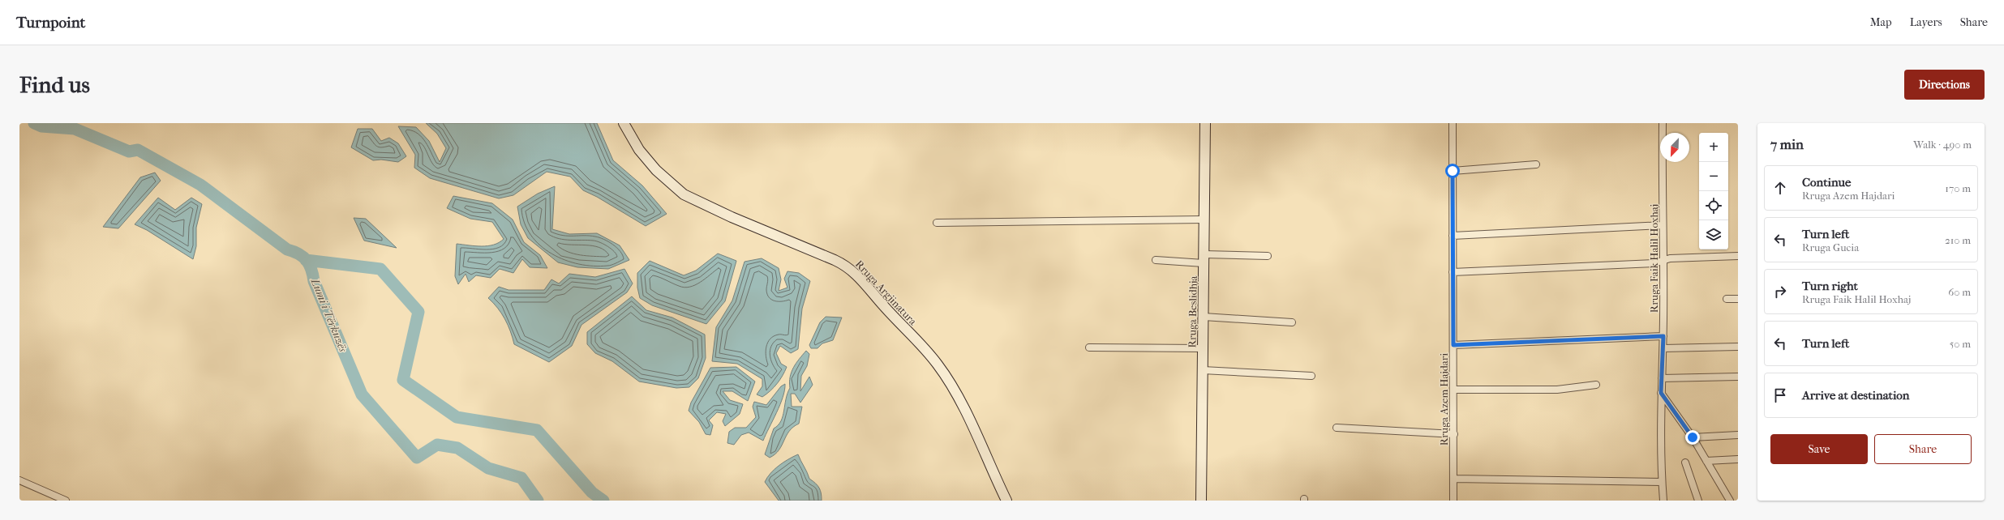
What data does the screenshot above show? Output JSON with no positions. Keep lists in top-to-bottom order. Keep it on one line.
{"streets":{"street":["Rruga Faik Halil Hoxhaj","Rruga Argjinatura","Rruga Beslidhja","Rruga Azem Hajdari"]},"water":["Lumi i Tërkuzës"],"north":"bottom left","page":{"header":"Turnpoint","nav":["Map","Layers","Share"],"buttons":["Directions",["Save","Share"]],"title":"Find us","heading":["7 min","Walk · 490 m"],"map_buttons":["+","−"],"list":[["Continue","Rruga Azem Hajdari","170 m"],["Turn left","Rruga Gucia","210 m"],["Turn right","Rruga Faik Halil Hoxhaj","60 m"],["Turn left","50 m"],"Arrive at destination"]}}
